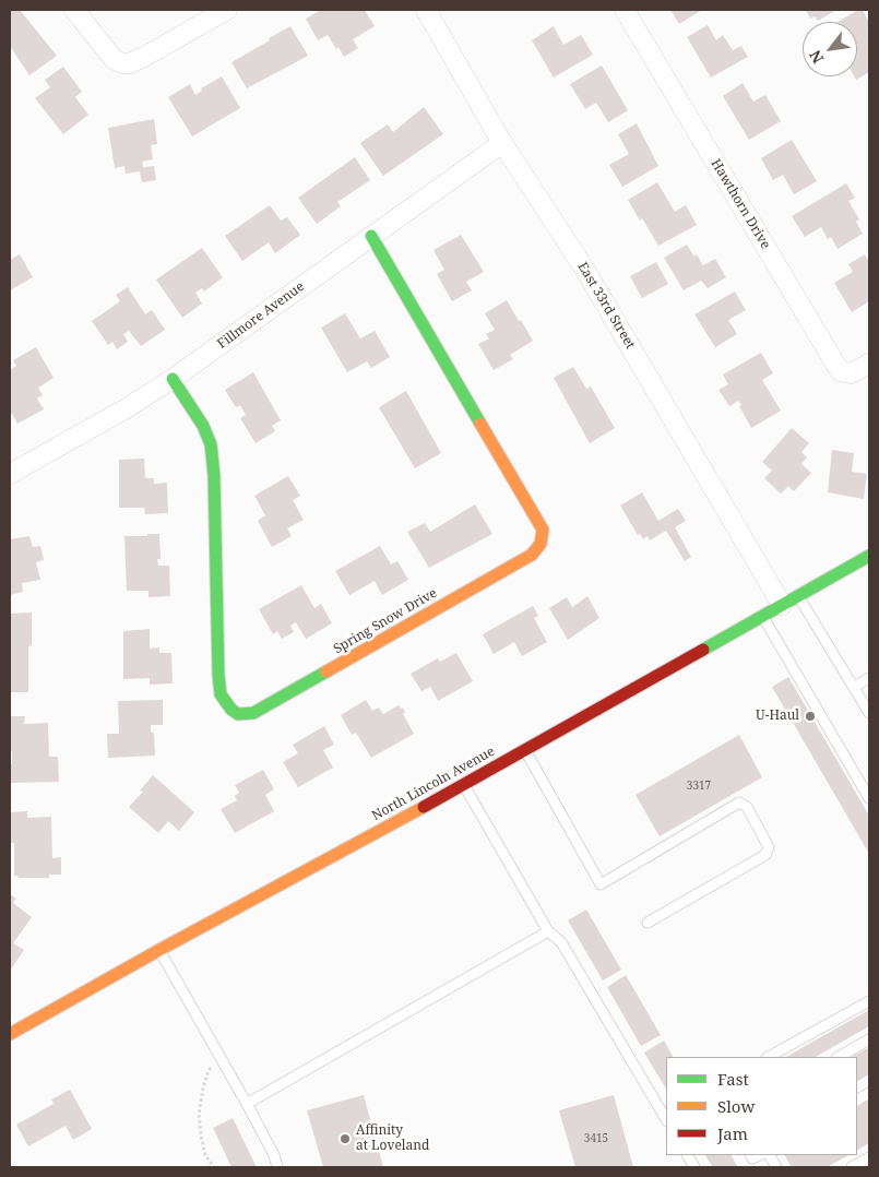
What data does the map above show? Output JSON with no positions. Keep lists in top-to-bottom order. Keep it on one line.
{"streets":{"street":["Hawthorn Drive","East 33rd Street","Fillmore Avenue","Spring Snow Drive","North Lincoln Avenue"]},"crossings":[["East 33rd Street","Fillmore Avenue"],["East 33rd Street","North Lincoln Avenue"],["Fillmore Avenue","Spring Snow Drive"]],"places":["U-Haul","Affinity at Loveland"],"house_numbers":["3317","3415"],"legend":["Fast","Slow","Jam"],"north":"bottom left"}
